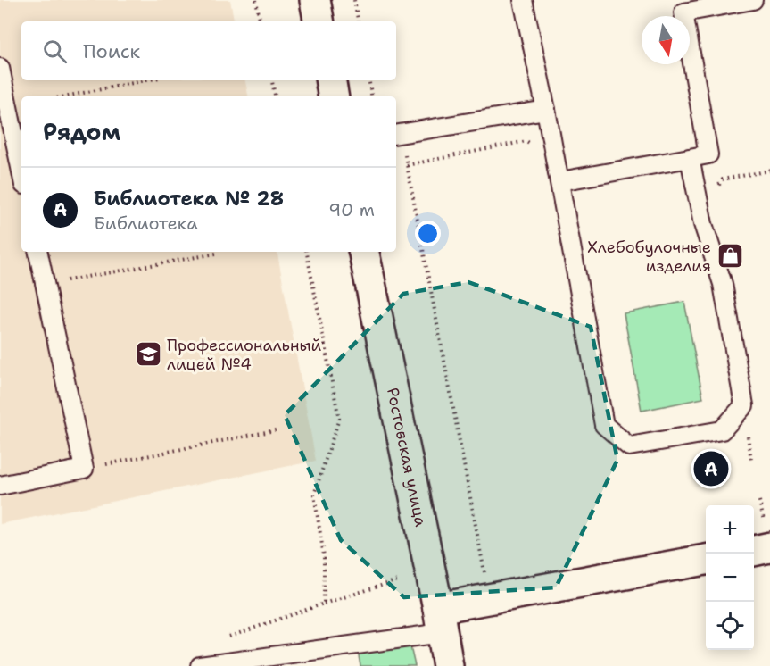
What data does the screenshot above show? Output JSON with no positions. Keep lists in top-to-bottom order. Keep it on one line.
{"streets":{"street":["Ростовская улица"]},"places":{"shop":["Хлебобулочные изделия"],"school or university":["Профессиональный лицей №4"]},"north":"bottom","page":{"search":"Поиск","heading":"Рядом","list":[{"mark":"A","name":"Библиотека № 28","note":"Библиотека","value":"90 m"}],"pins":"A","map_buttons":["+","−"]}}
